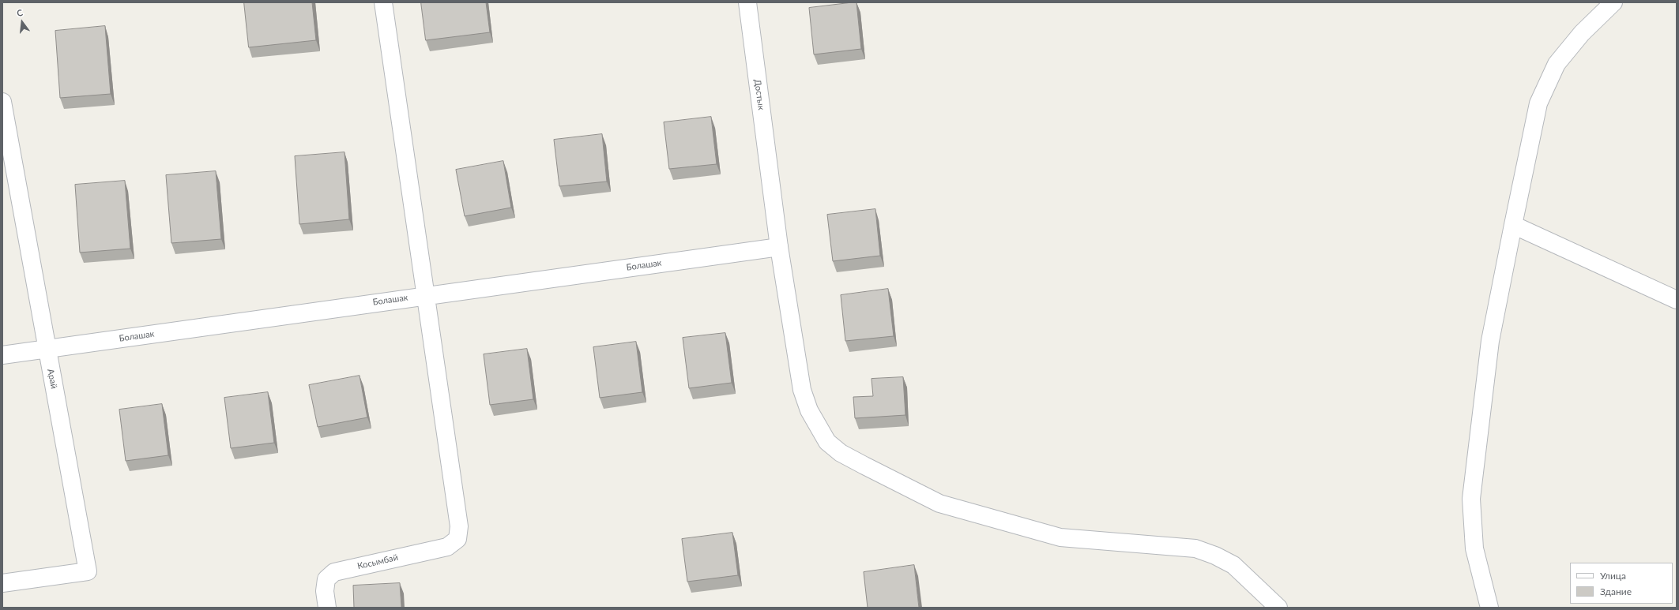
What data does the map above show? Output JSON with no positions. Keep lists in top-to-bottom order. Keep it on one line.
{"streets":{"street":["Достык","Болашак","Арай","Косымбай"]},"crossings":[["Достык","Болашак"],["Болашак","Арай"],["Болашак","Косымбай"]],"legend":["Улица","Здание"],"north":"top"}
